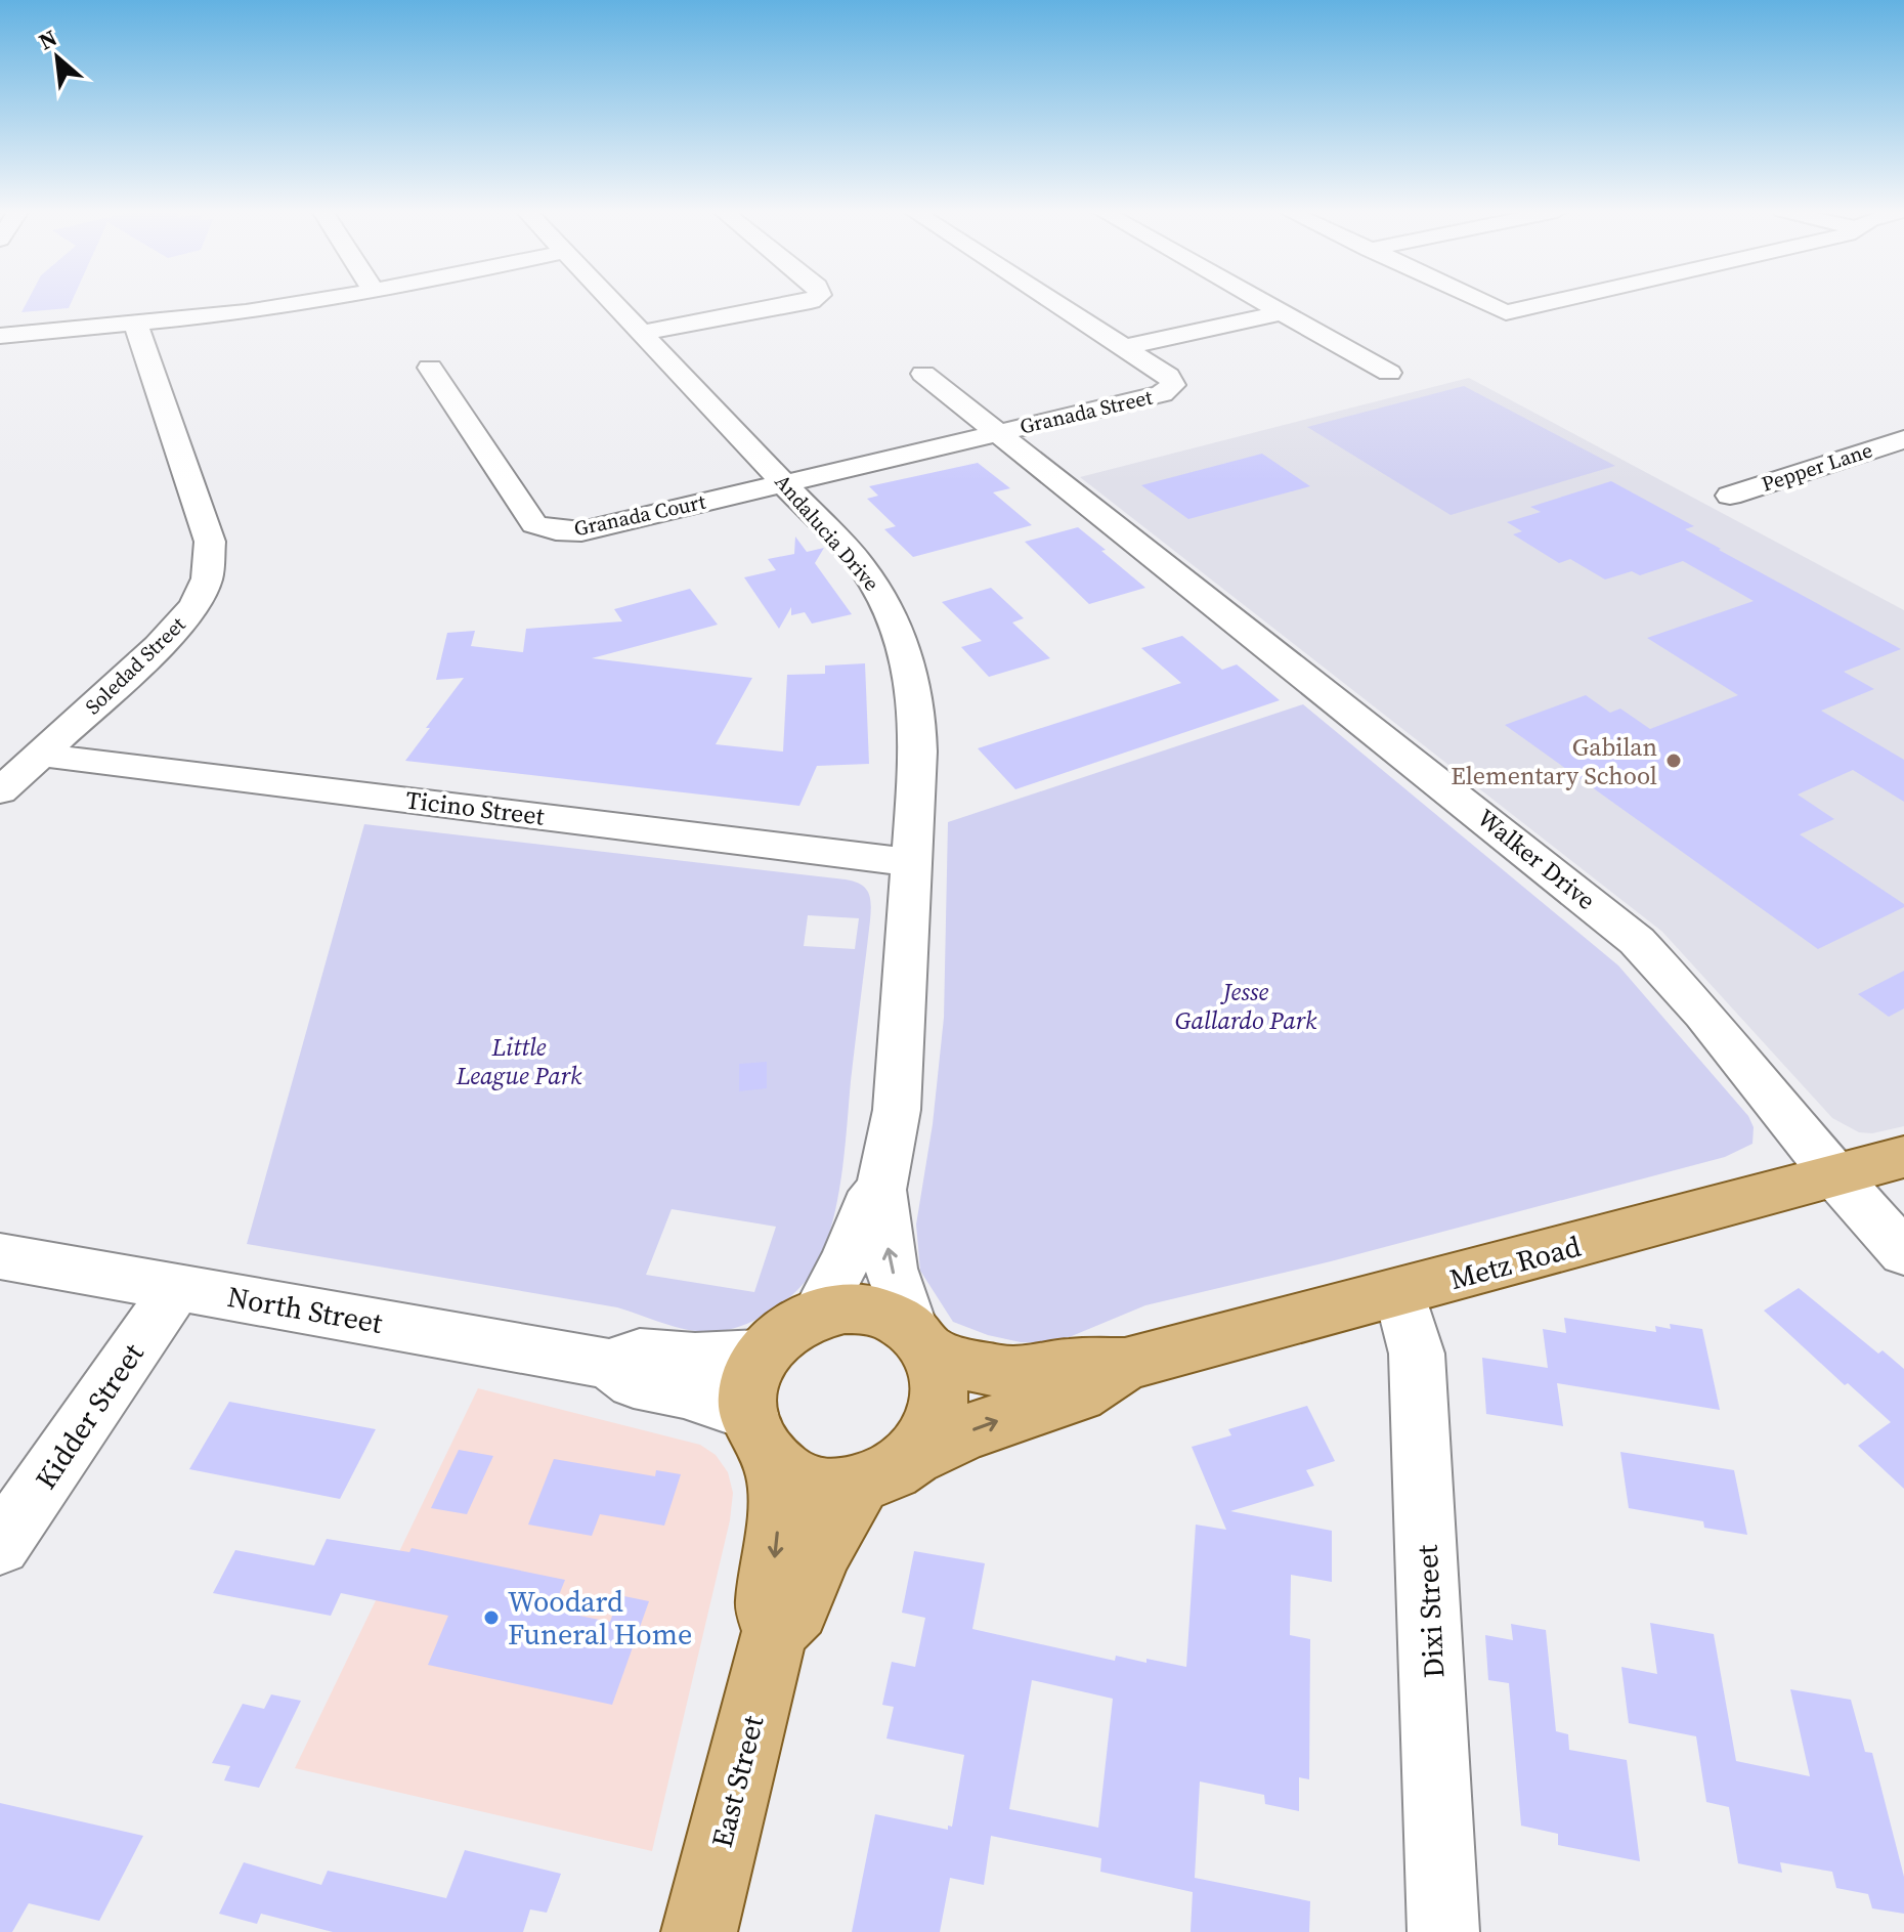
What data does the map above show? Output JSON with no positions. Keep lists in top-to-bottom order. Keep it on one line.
{"streets":{"main road":["Metz Road","East Street"],"street":["Granada Street","Pepper Lane","Granada Court","Andalucia Drive","Soledad Street","Ticino Street","Walker Drive","North Street","Kidder Street","Dixi Street"]},"crossings":[["Granada Street","Granada Court"],["Granada Street","Andalucia Drive"],["Granada Street","Walker Drive"],["Granada Court","Andalucia Drive"],["Andalucia Drive","Ticino Street"],["Andalucia Drive","Metz Road"],["Andalucia Drive","North Street"],["Andalucia Drive","East Street"],["Soledad Street","Ticino Street"],["Walker Drive","Metz Road"],["Metz Road","North Street"],["Metz Road","Dixi Street"],["Metz Road","East Street"],["North Street","Kidder Street"],["North Street","East Street"]],"parks":["Jesse Gallardo Park","Little League Park"],"places":["Gabilan Elementary School","Woodard Funeral Home"],"north":"top left"}
